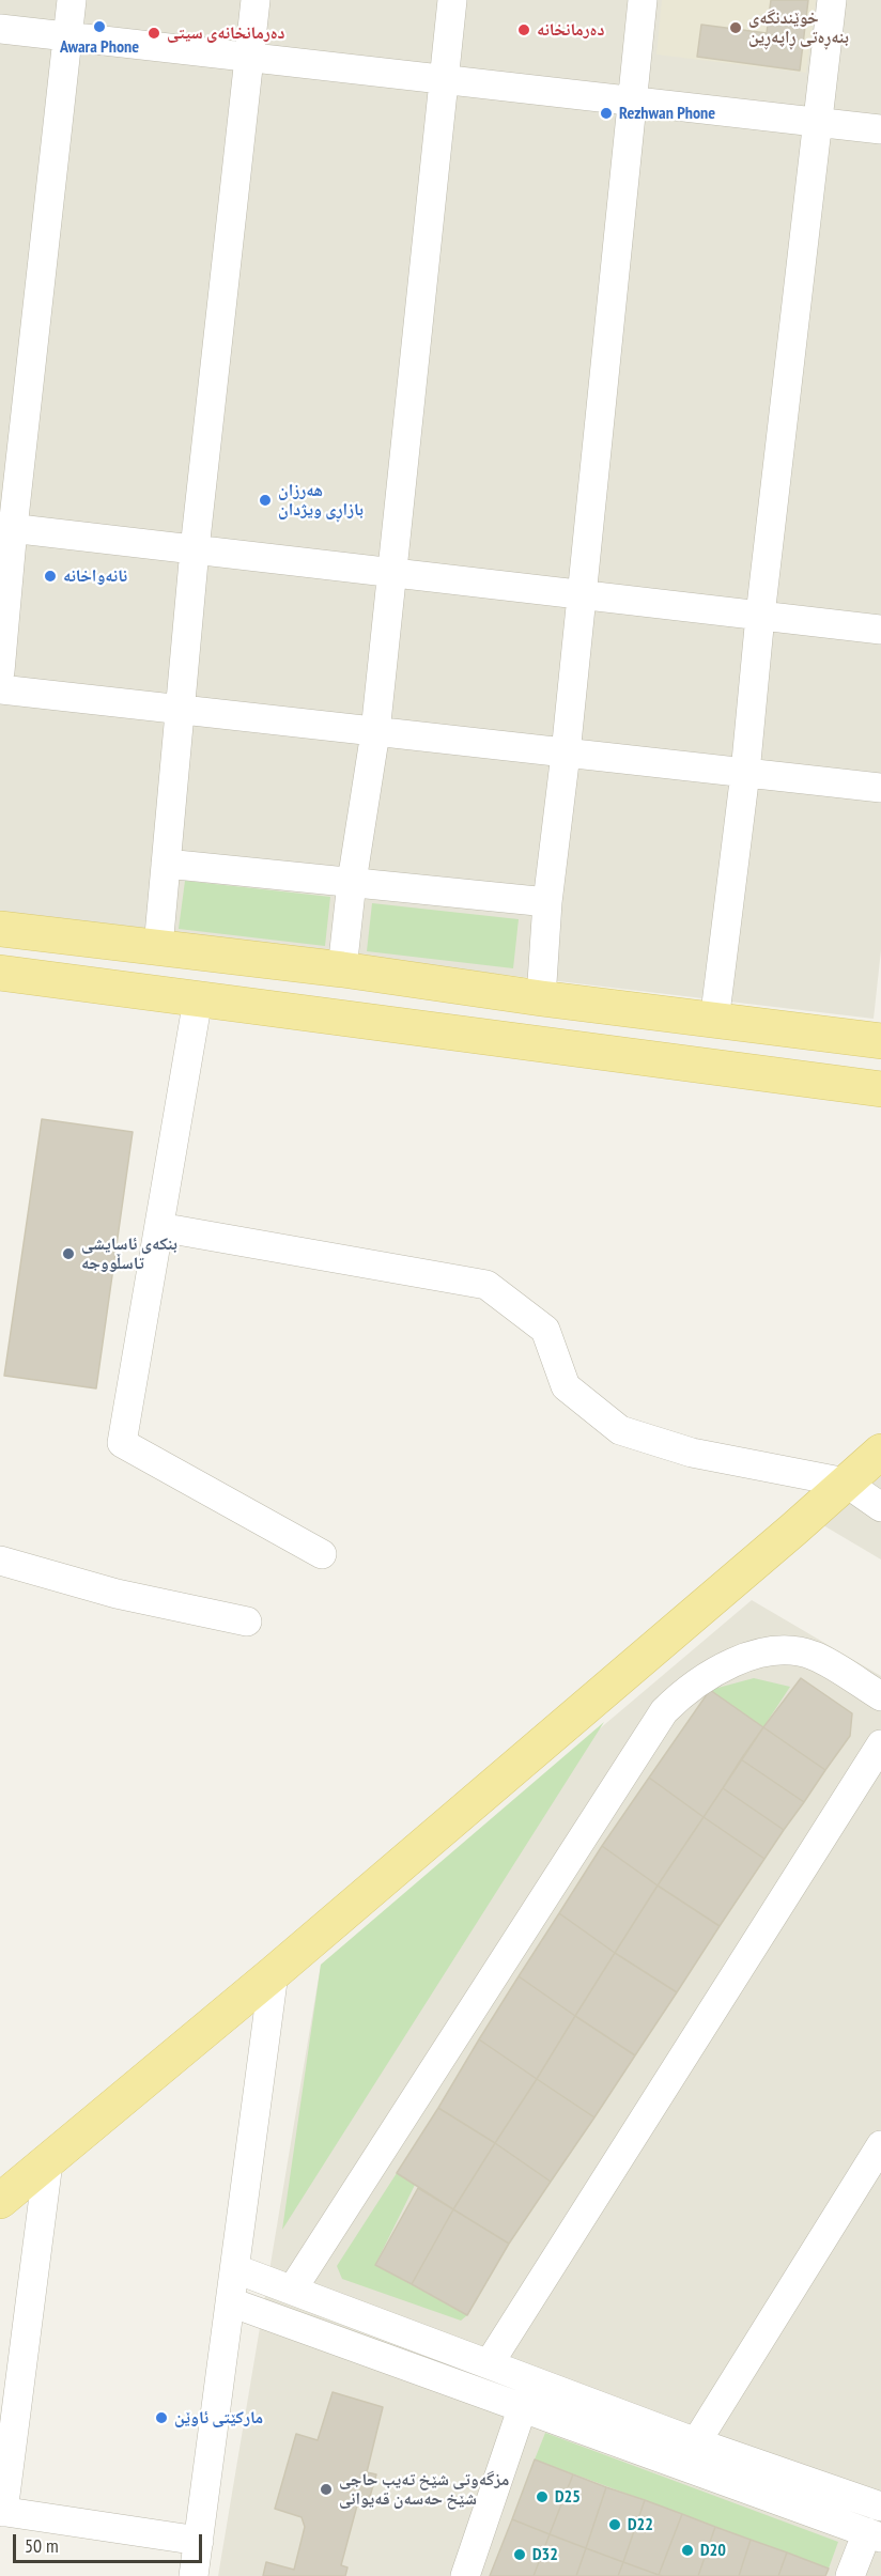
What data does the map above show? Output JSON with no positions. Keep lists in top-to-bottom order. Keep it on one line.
{"places":["Awara Phone","خوێندنگەی بنەڕەتی ڕاپەڕین","دەرمانخانە","دەرمانخانەی سیتی","Rezhwan Phone","ھەرزان بازاڕی ویژدان","نانەواخانە","بنکەی ئاسایشی تاسڵووجە","مارکێتی ئاوێن","مزگەوتی شێخ تەیب حاجی شێخ حەسەن قەیوانی","D25","D22","D20","D32"],"scale_bar":"50 m"}
